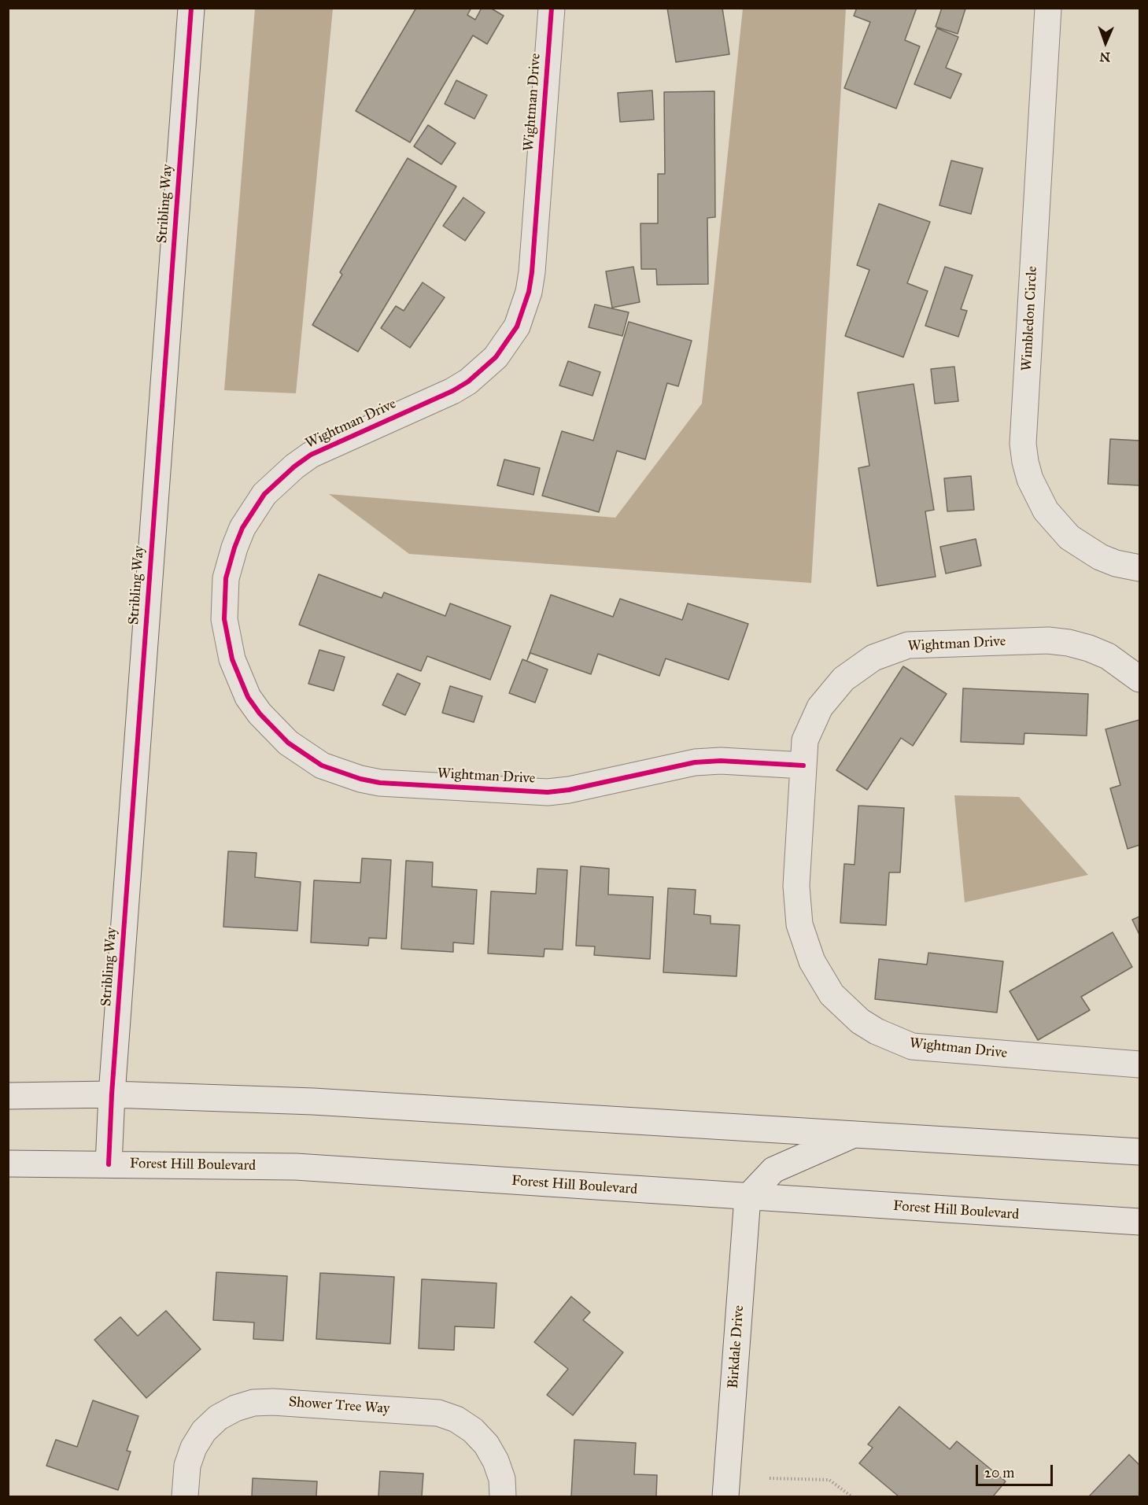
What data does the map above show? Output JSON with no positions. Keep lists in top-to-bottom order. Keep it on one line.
{"streets":{"street":["Wightman Drive","Stribling Way","Wimbledon Circle","Forest Hill Boulevard","Birkdale Drive","Shower Tree Way"]},"crossings":[["Stribling Way","Forest Hill Boulevard"],["Forest Hill Boulevard","Birkdale Drive"]],"scale_bar":"20 m","north":"bottom"}
